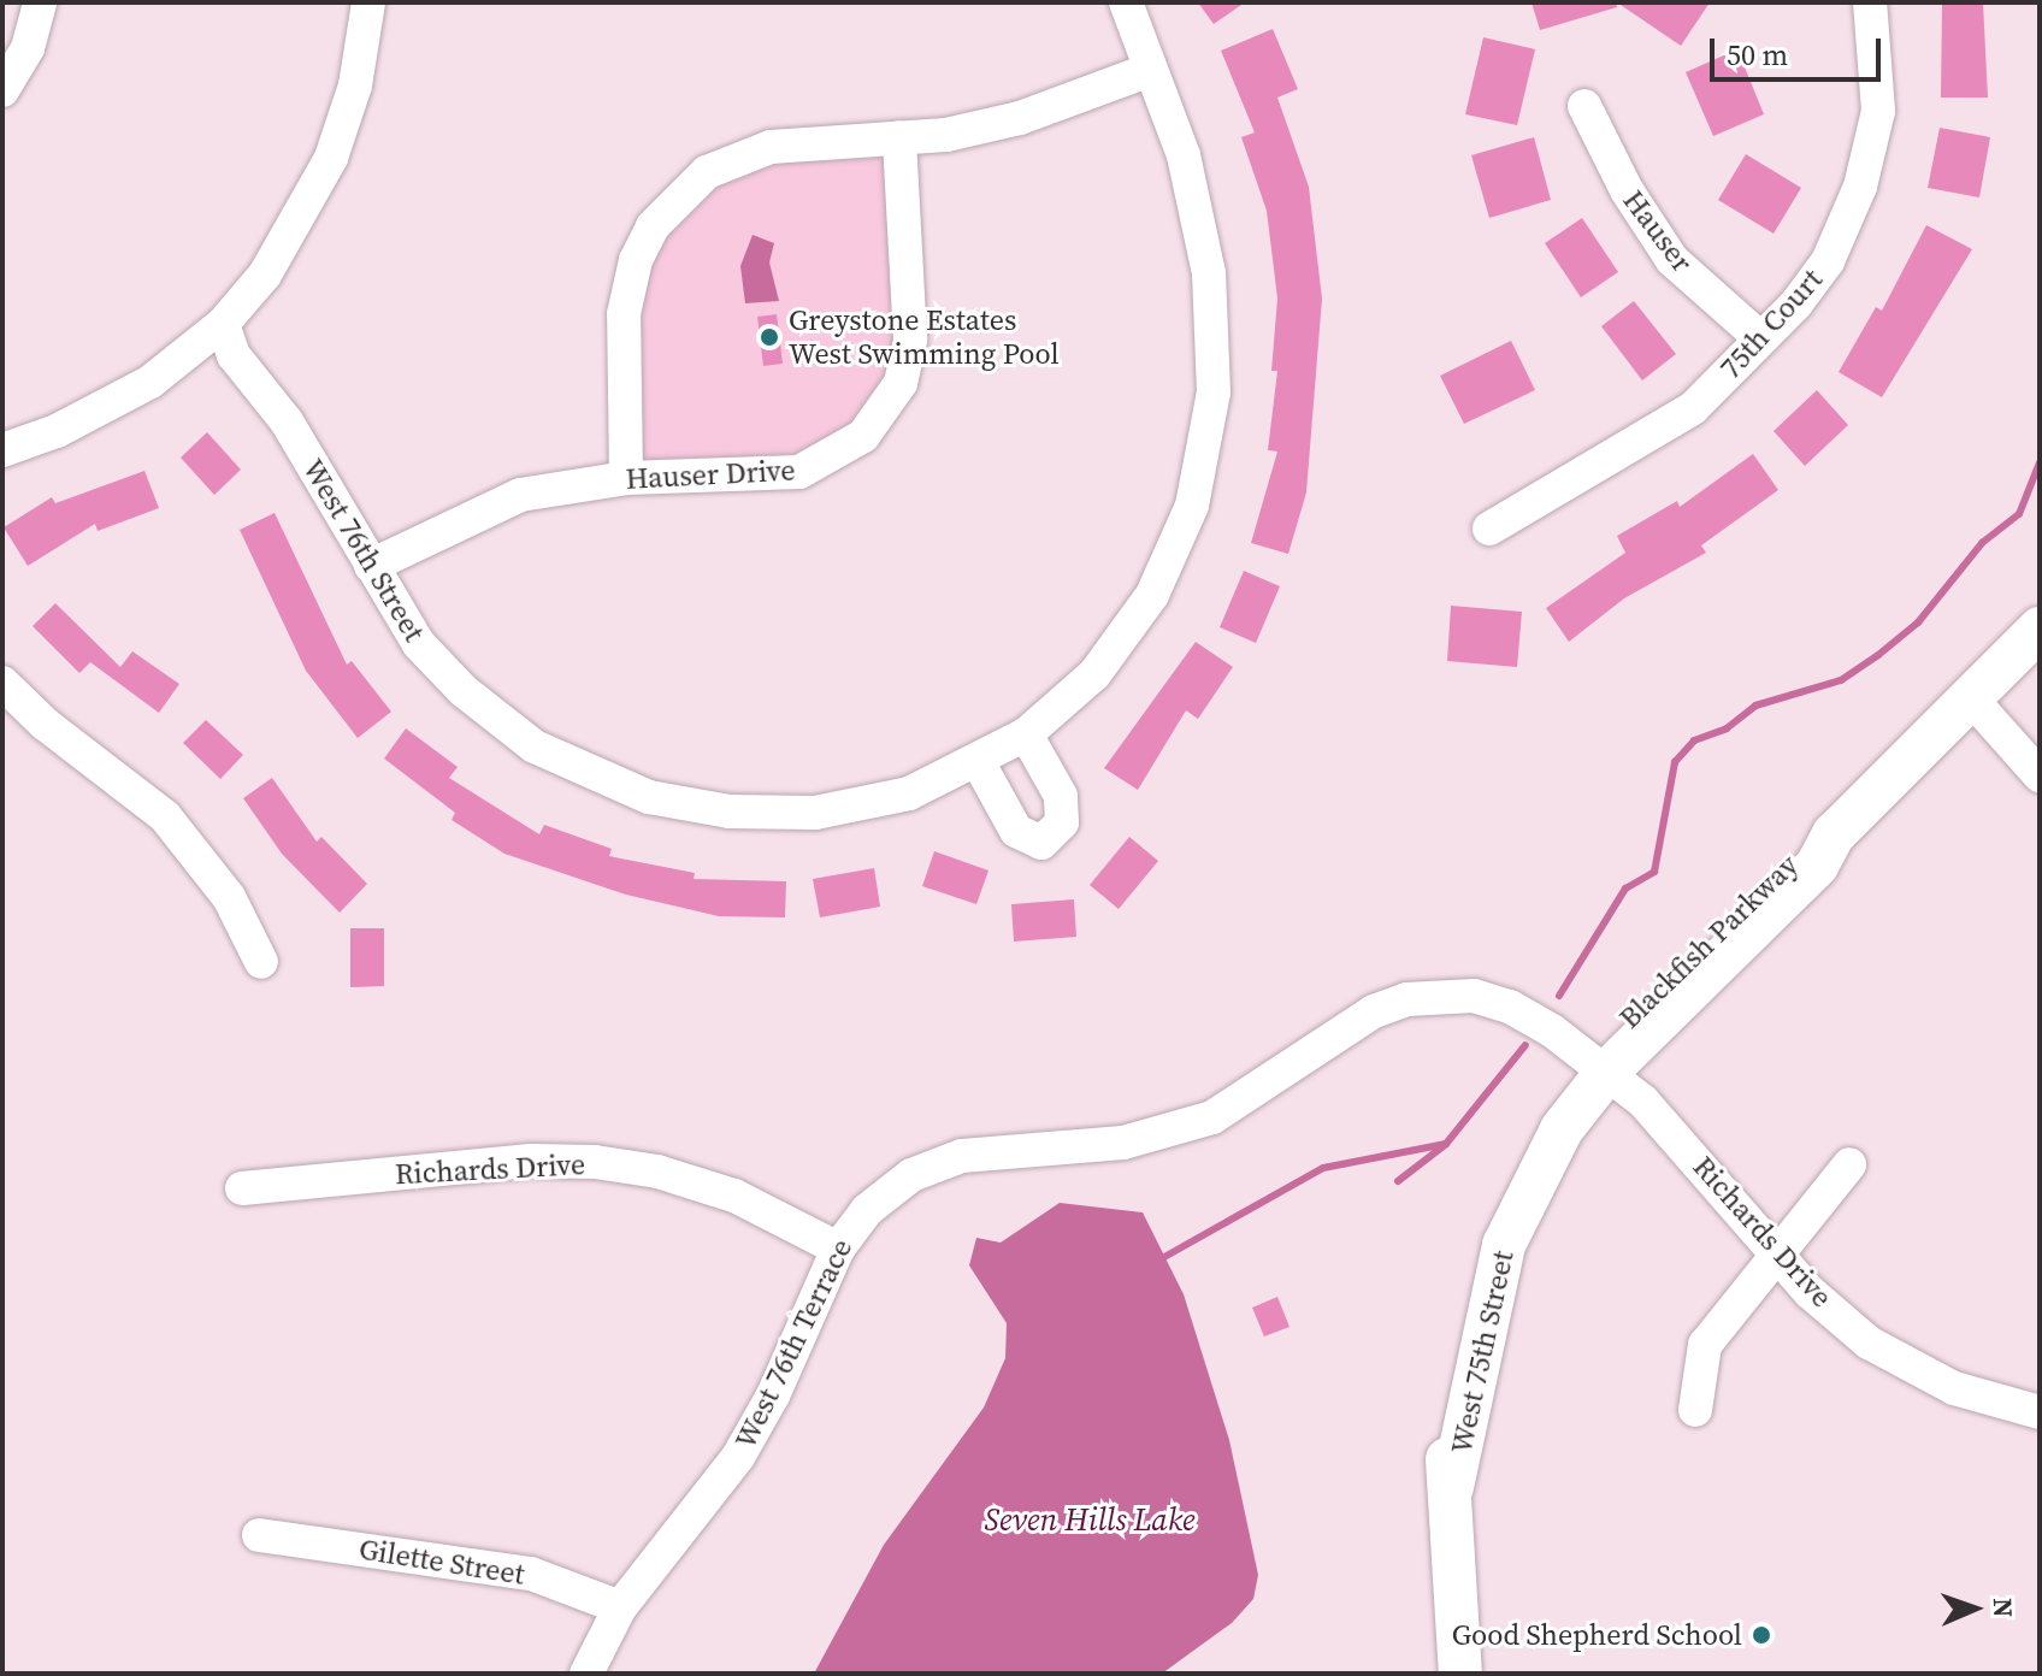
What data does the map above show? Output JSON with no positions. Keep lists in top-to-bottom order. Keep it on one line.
{"streets":{"main road":["Blackfish Parkway","West 75th Street"],"street":["Hauser","75th Court","Hauser Drive","West 76th Street","Richards Drive","West 76th Terrace","Gilette Street"]},"crossings":[["Hauser","75th Court"],["Hauser Drive","West 76th Street"],["Blackfish Parkway","Richards Drive"],["Blackfish Parkway","West 76th Terrace"],["Blackfish Parkway","West 75th Street"],["Richards Drive","West 76th Terrace"],["Richards Drive","West 75th Street"],["West 76th Terrace","West 75th Street"],["West 76th Terrace","Gilette Street"]],"water":["Seven Hills Lake"],"places":["Greystone Estates West Swimming Pool","Good Shepherd School"],"scale_bar":"50 m","north":"right"}
